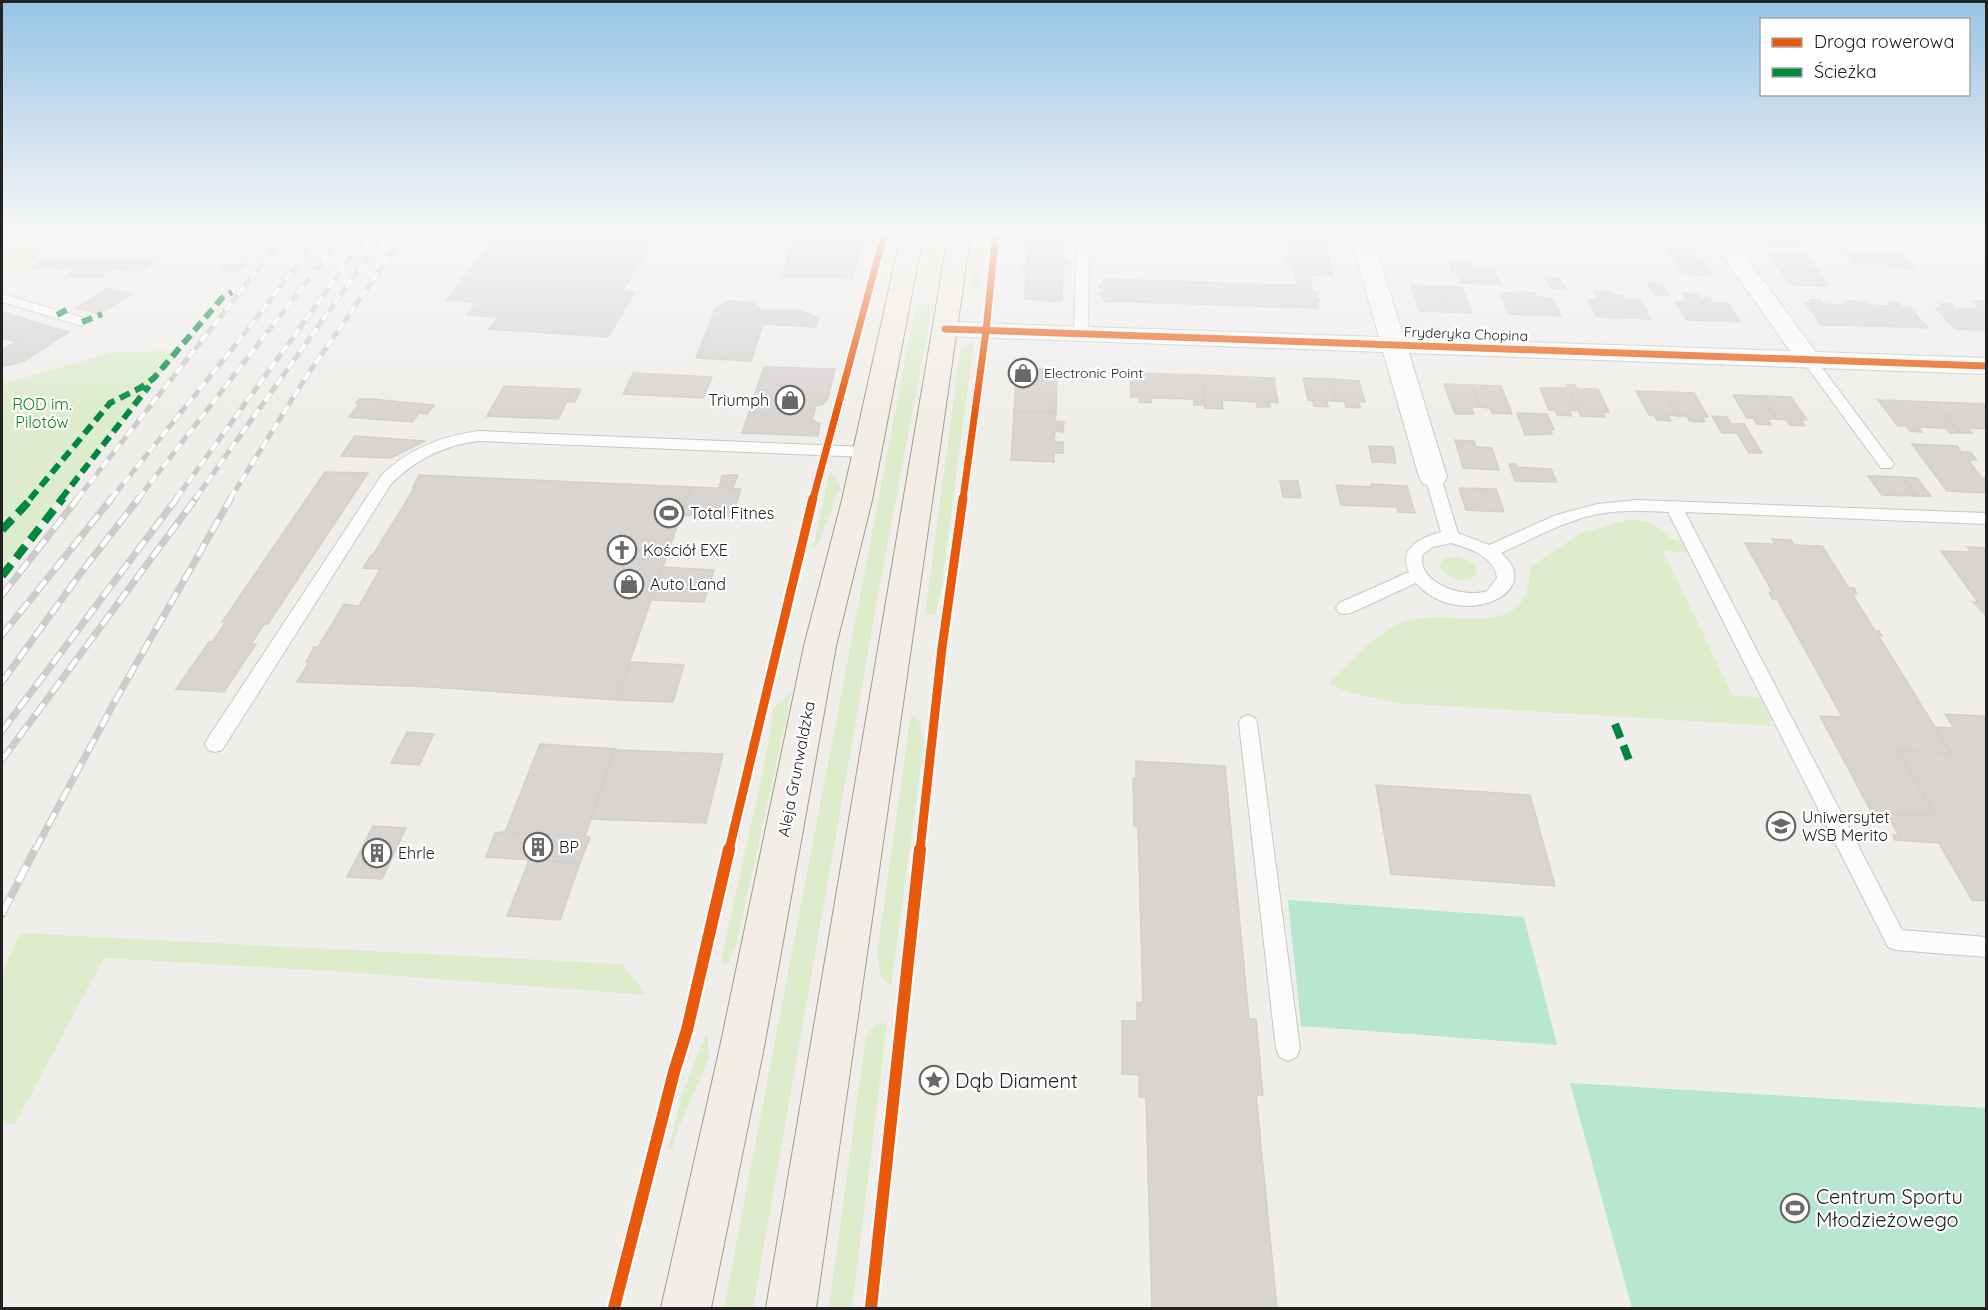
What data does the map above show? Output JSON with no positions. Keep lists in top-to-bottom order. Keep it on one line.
{"streets":{"main road":["Aleja Grunwaldzka"],"street":["Fryderyka Chopina"]},"parks":["ROD im. Pilotów"],"places":{"shop":["Electronic Point","Triumph","Auto Land"],"sports":["Total Fitnes","Centrum Sportu Młodzieżowego"],"church":["Kościół EXE"],"school or university":["Uniwersytet WSB Merito"],"building":["BP","Ehrle"],"place":["Dąb Diament"]},"legend":["Droga rowerowa","Ścieżka"]}
